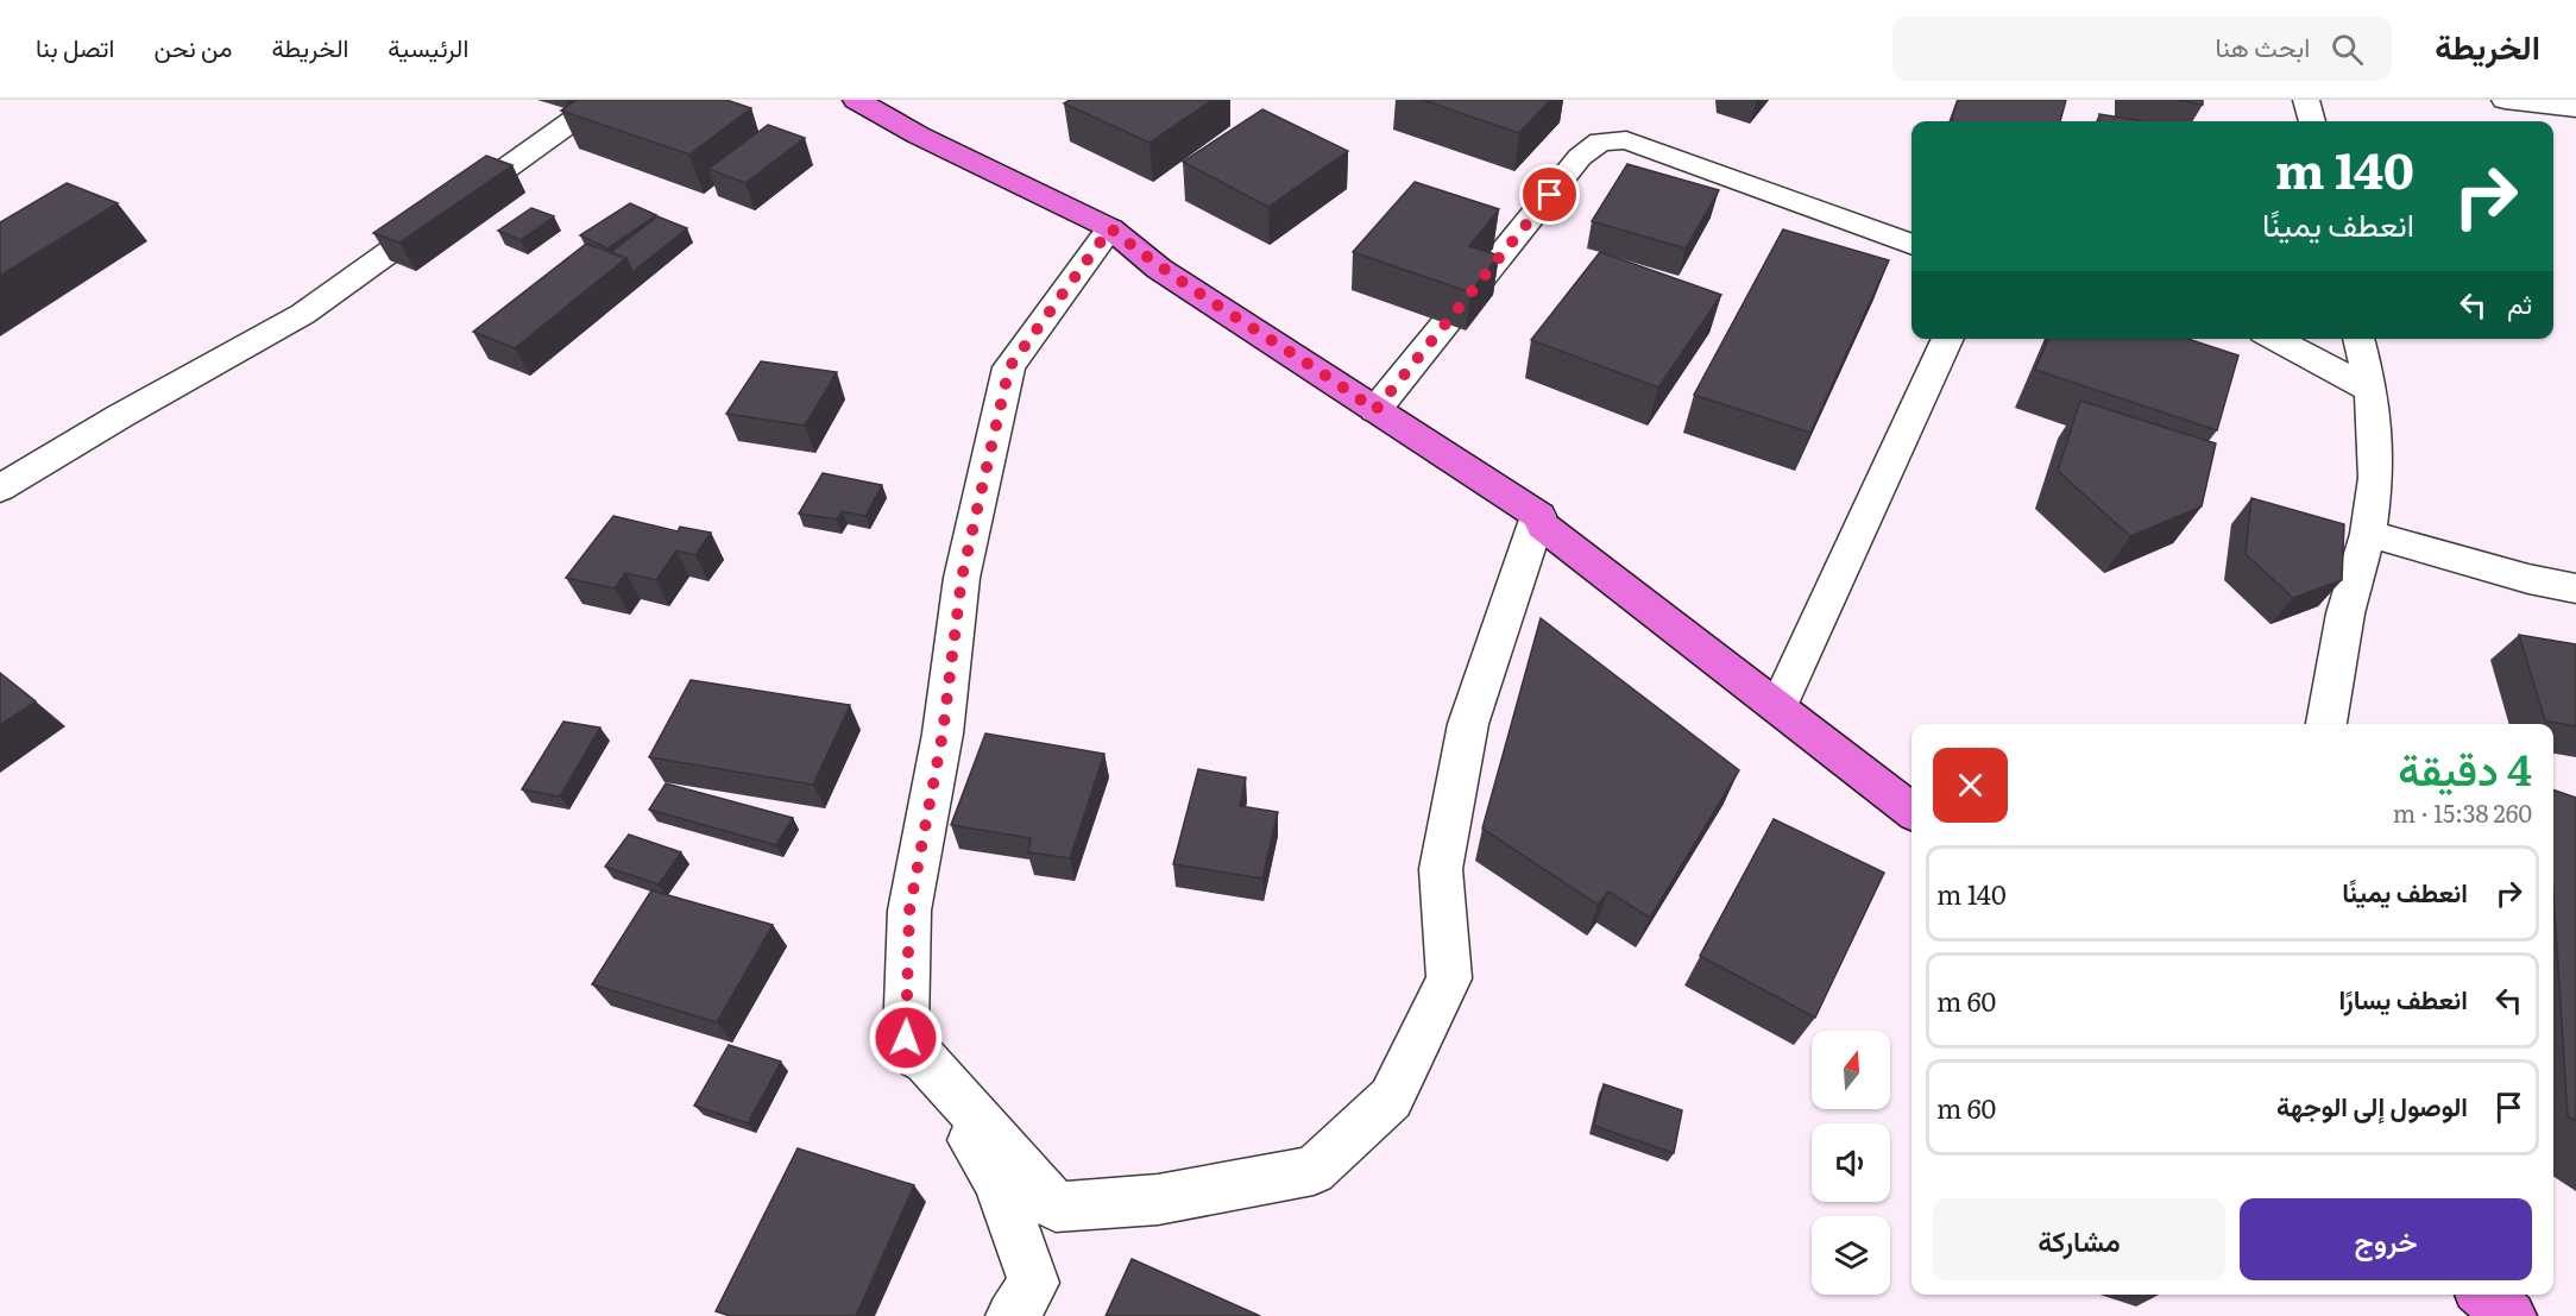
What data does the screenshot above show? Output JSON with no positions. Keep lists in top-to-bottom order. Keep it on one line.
{"north":"top","page":{"header":"الخريطة","search":"ابحث هنا","nav":["الرئيسية","الخريطة","من نحن","اتصل بنا"],"turn":["140 m","انعطف يمينًا"],"then":"ثم","heading":["4 دقيقة","260 m · 15:38"],"list":[{"name":"انعطف يمينًا","value":"140 m"},{"name":"انعطف يسارًا","value":"60 m"},{"name":"الوصول إلى الوجهة","value":"60 m"}],"buttons":["خروج","مشاركة"]}}
